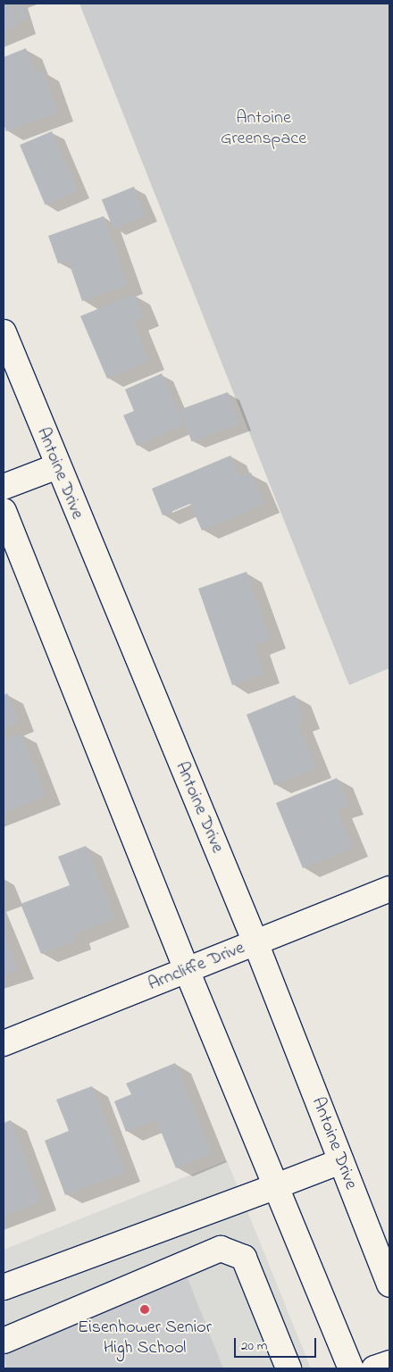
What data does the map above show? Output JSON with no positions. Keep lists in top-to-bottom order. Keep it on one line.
{"streets":{"main road":["Antoine Drive","Arncliffe Drive"]},"crossings":[["Antoine Drive","Arncliffe Drive"]],"parks":["Antoine Greenspace"],"places":["Eisenhower Senior High School"],"scale_bar":"20 m"}
